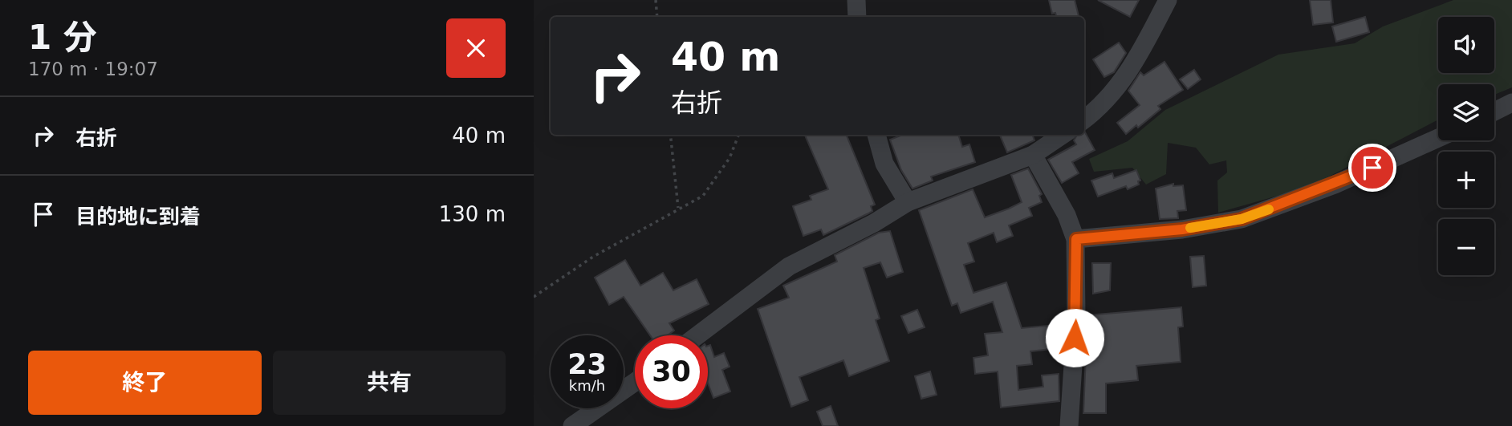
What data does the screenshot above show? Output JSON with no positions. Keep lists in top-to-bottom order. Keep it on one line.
{"page":{"heading":["1 分","170 m · 19:07"],"map_buttons":["+","−"],"turn":["40 m","右折"],"list":[{"name":"右折","value":"40 m"},{"name":"目的地に到着","value":"130 m"}],"speed":"23 km/h","limit":"30","buttons":["終了","共有"]}}
